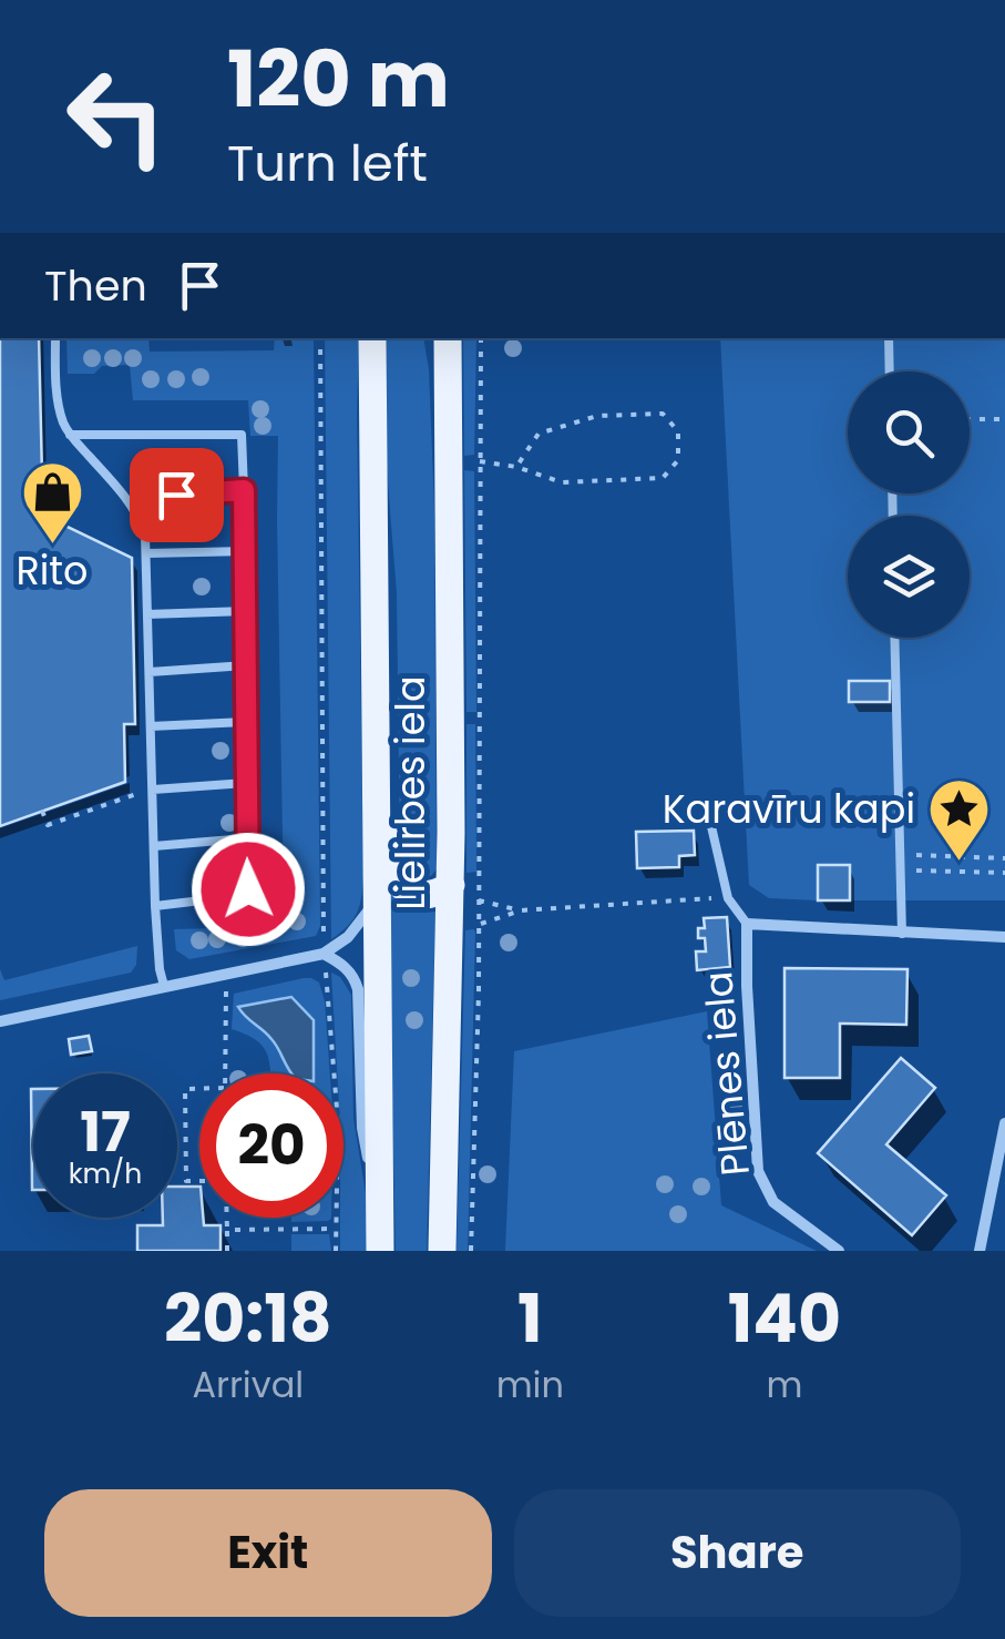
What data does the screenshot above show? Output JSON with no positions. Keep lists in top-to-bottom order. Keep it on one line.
{"streets":{"main road":["Lielirbes iela"],"street":["Plēnes iela"]},"places":{"shop":["Rito"],"place":["Karavīru kapi"]},"page":{"turn":["120 m","Turn left"],"then":"Then","speed":"17 km/h","limit":"20","eta":["20:18","Arrival","1","min","140","m"],"buttons":["Exit","Share"]}}
